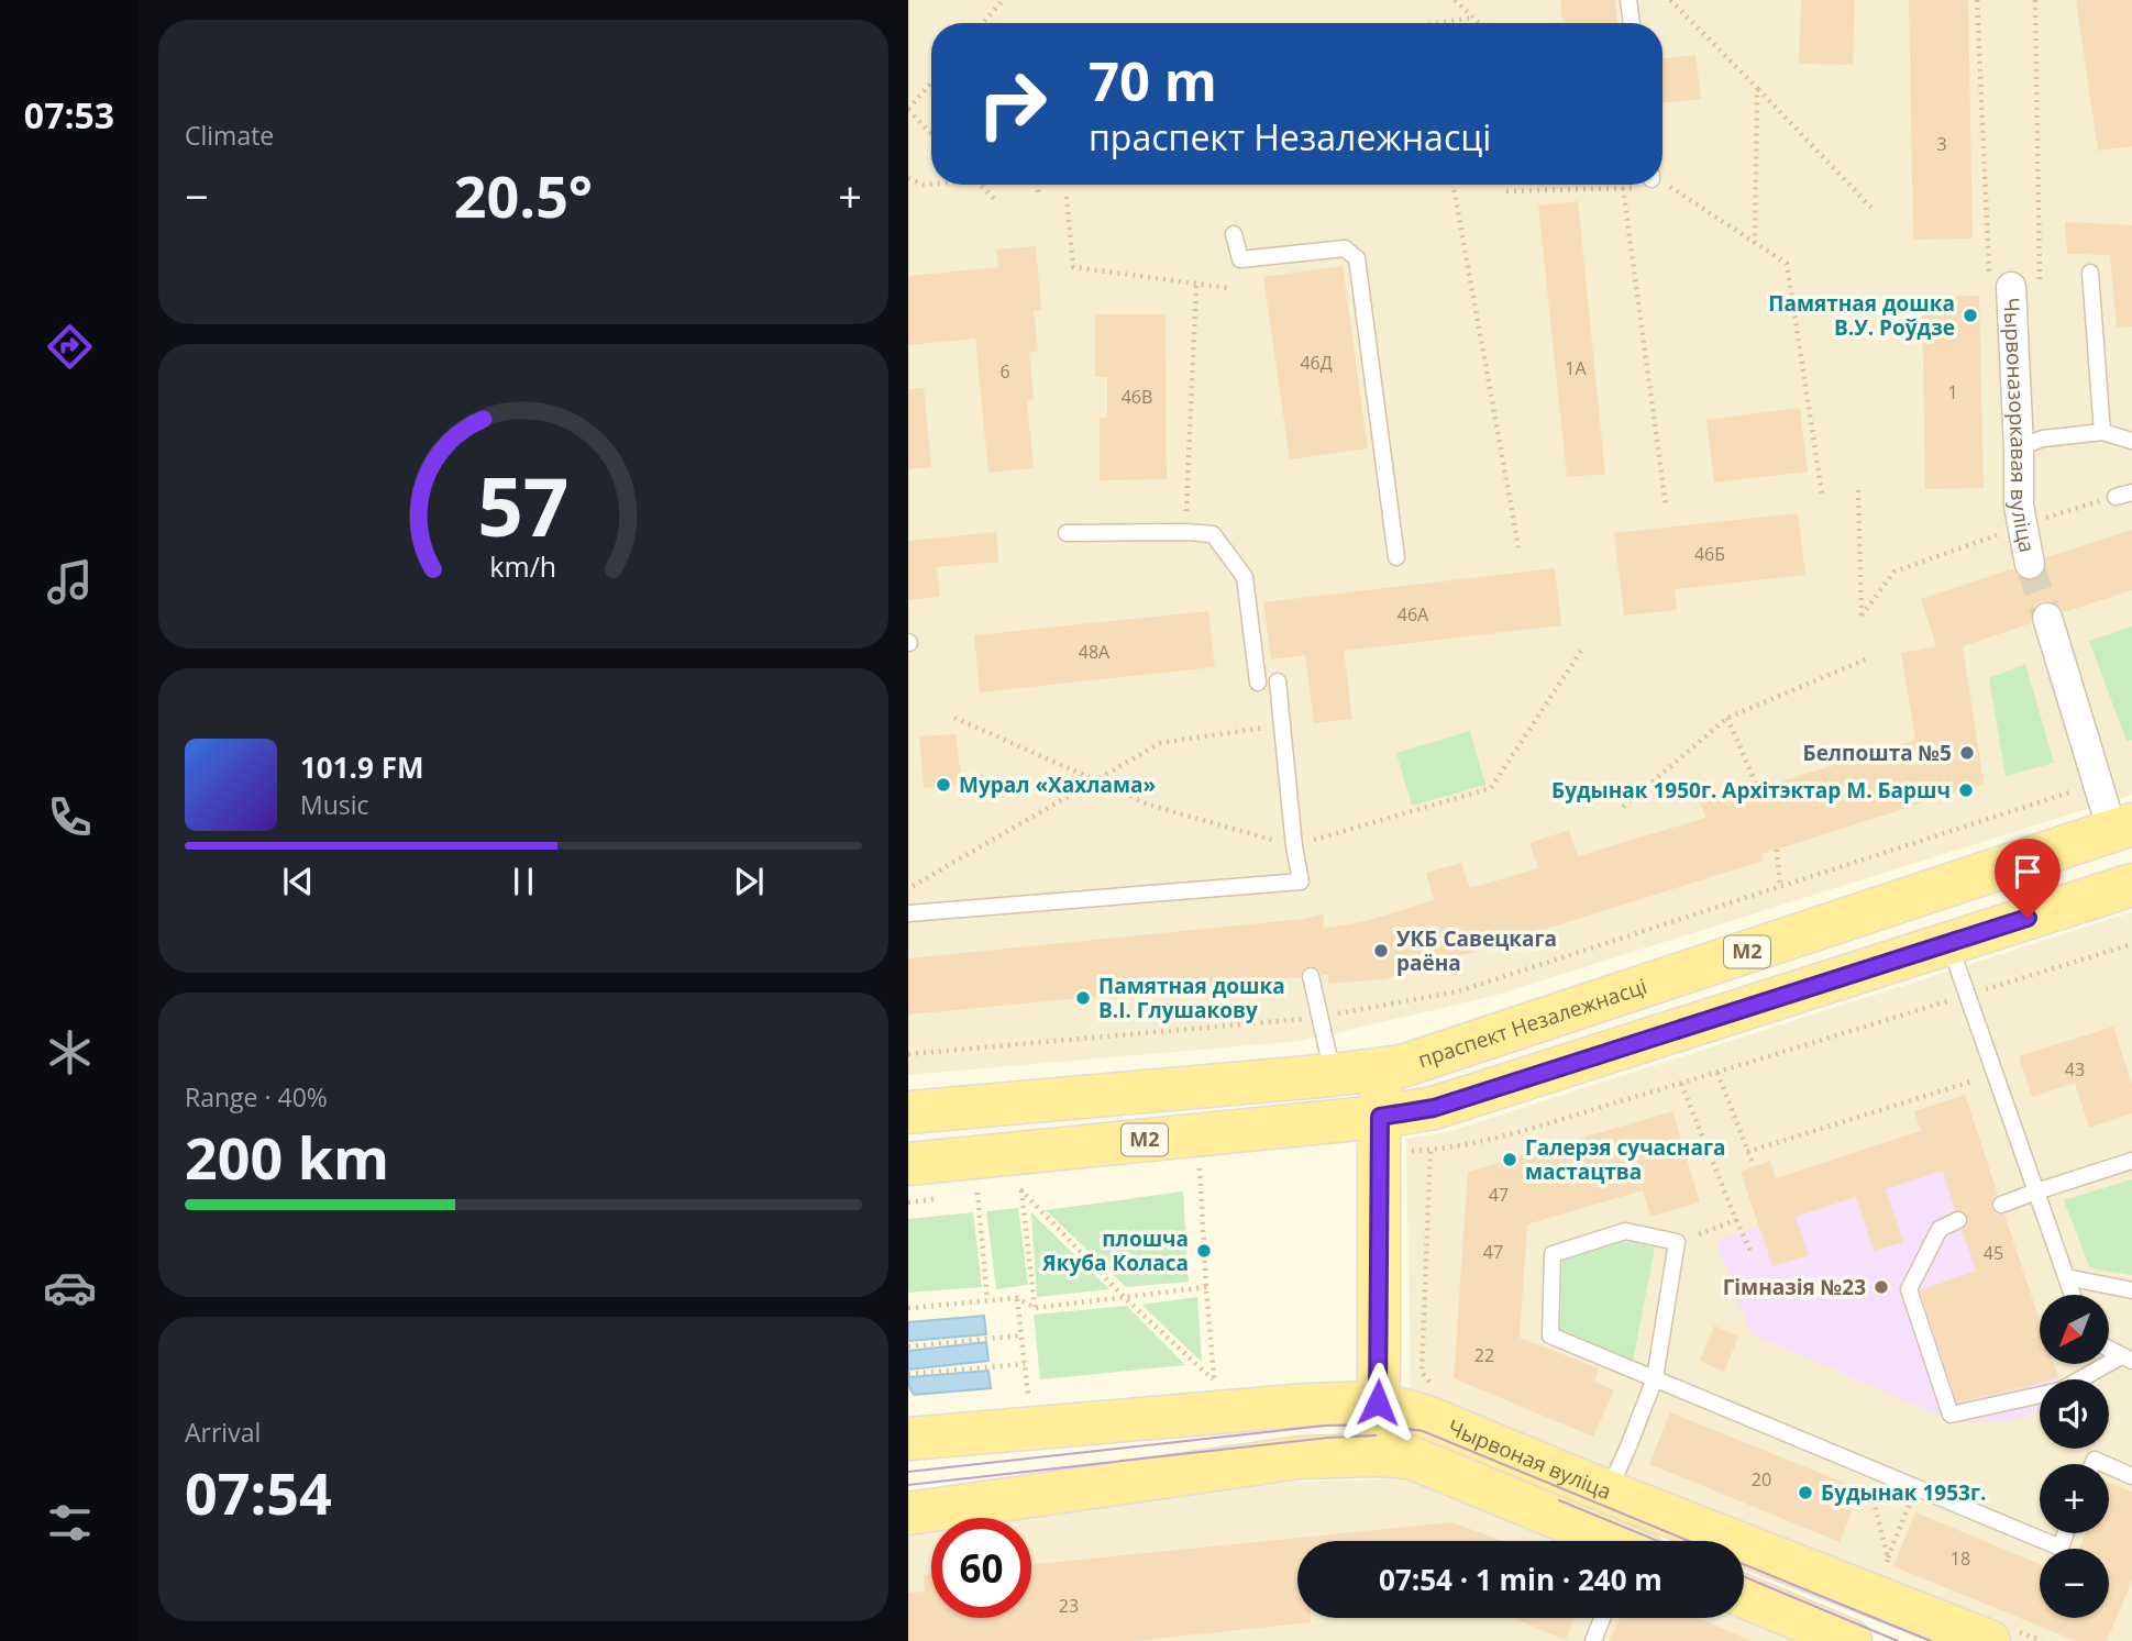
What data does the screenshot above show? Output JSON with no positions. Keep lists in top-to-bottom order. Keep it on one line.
{"streets":{"main road":["М2","праспект Незалежнасці","Чырвоная вуліца"],"street":["Чырвоназоркавая вуліца"]},"places":["Памятная дошка В.У. Роўдзе","Белпошта №5","Мурал «Хахлама»","Будынак 1950г. Архітэктар М. Баршч","УКБ Савецкага раёна","Памятная дошка В.І. Глушакову","Галерэя сучаснага мастацтва","плошча Якуба Коласа","Гімназія №23","Будынак 1953г."],"house_numbers":["3","46Д","1А","6","1","46В","46Б","46А","48А","43","47","47","45","22","20","18","23"],"north":"bottom left","page":{"tabs":"07:53","tile":["Climate",["Range · 40%","200 km"],["Arrival","07:54"]],"turn":["70 m","праспект Незалежнасці"],"heat":["−","20.5°","+"],"song":["101.9 FM","Music"],"map_buttons":["+","−"],"limit":"60","trip":"07:54 · 1 min · 240 m","gauge":["57","km/h"]}}
